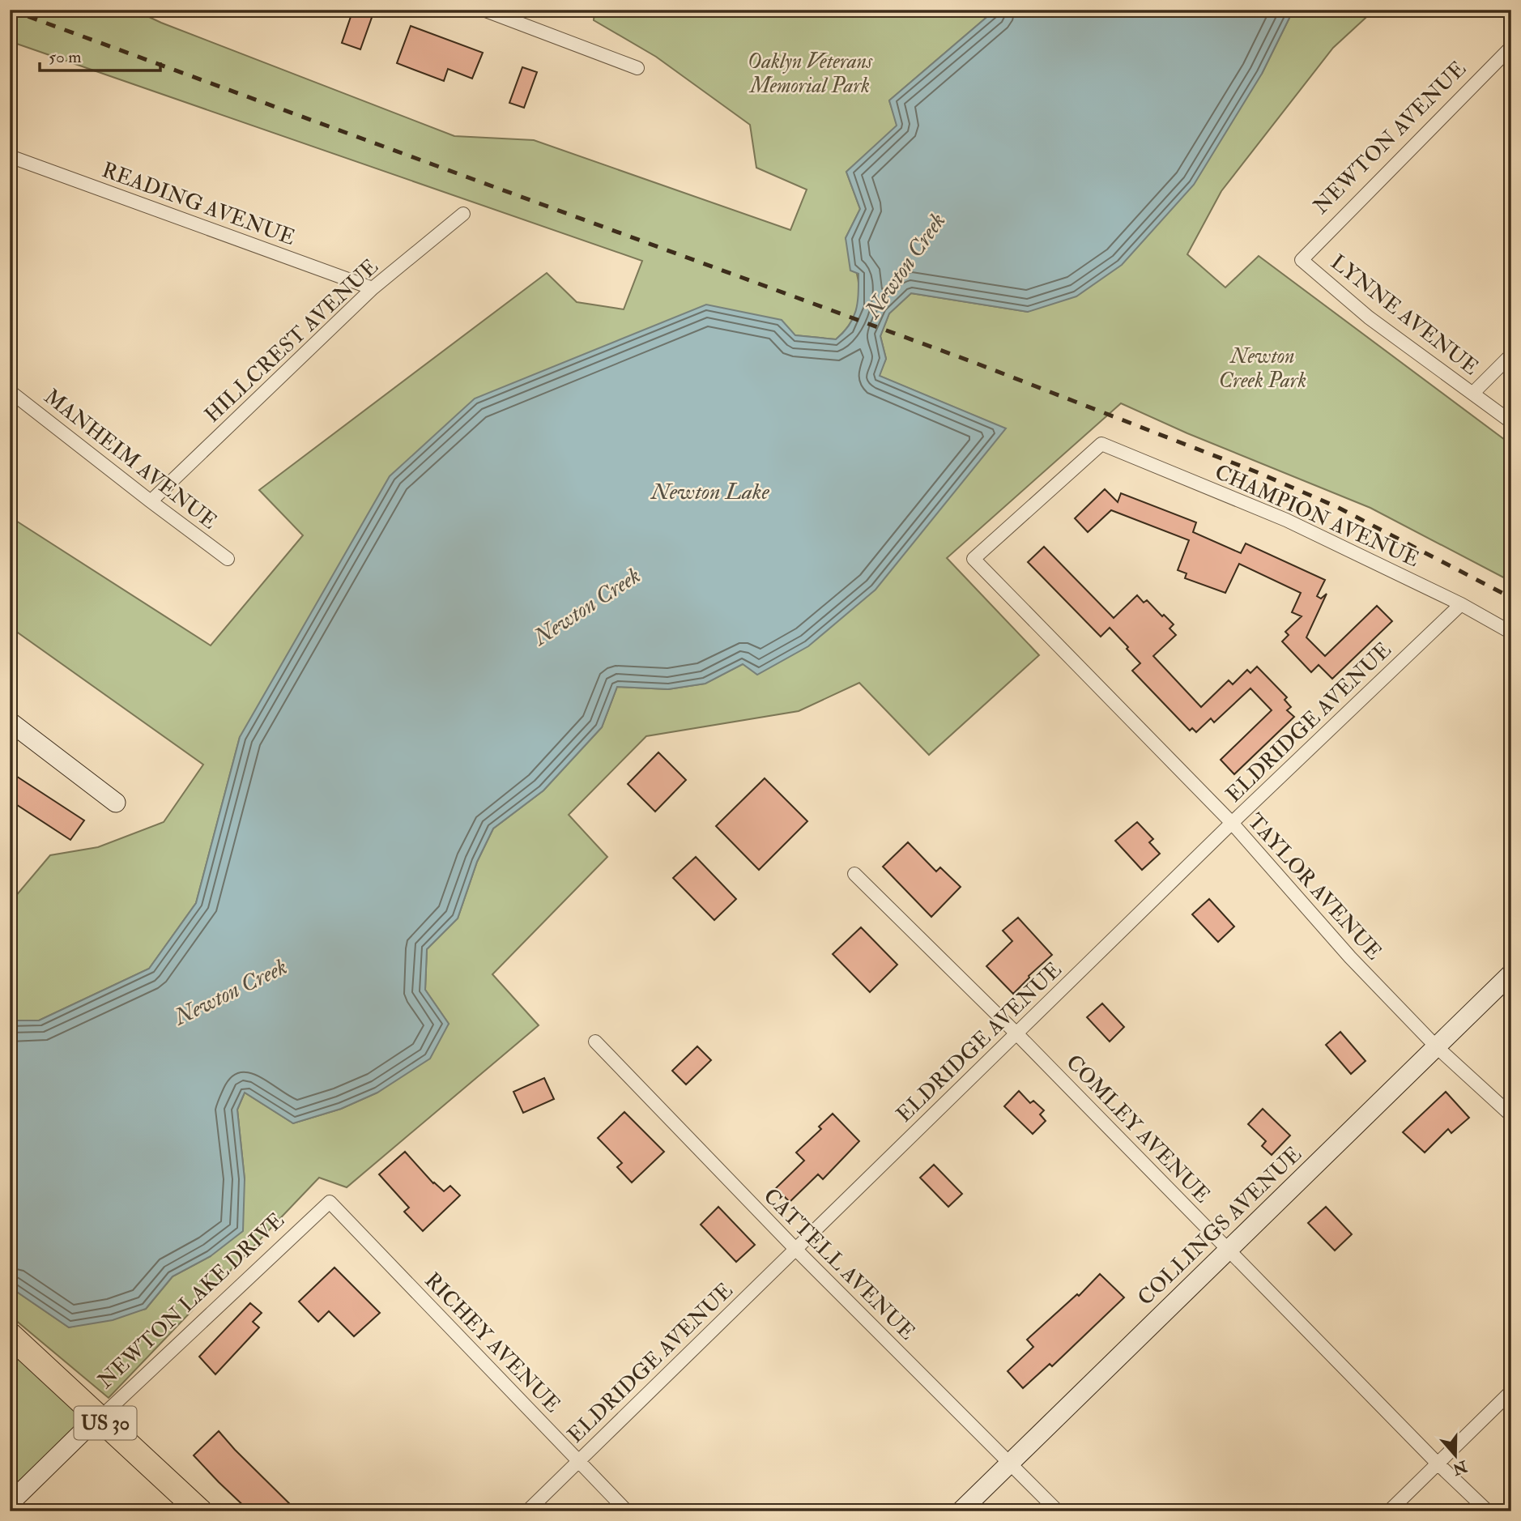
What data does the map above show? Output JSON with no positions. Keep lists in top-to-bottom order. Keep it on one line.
{"streets":{"highway":["US 30"],"main road":["COLLINGS AVENUE","NEWTON LAKE DRIVE"],"street":["NEWTON AVENUE","READING AVENUE","LYNNE AVENUE","HILLCREST AVENUE","MANHEIM AVENUE","CHAMPION AVENUE","ELDRIDGE AVENUE","TAYLOR AVENUE","COMLEY AVENUE","CATTELL AVENUE","RICHEY AVENUE"]},"crossings":[["NEWTON AVENUE","LYNNE AVENUE"],["READING AVENUE","HILLCREST AVENUE"],["HILLCREST AVENUE","MANHEIM AVENUE"],["CHAMPION AVENUE","ELDRIDGE AVENUE"],["CHAMPION AVENUE","TAYLOR AVENUE"],["ELDRIDGE AVENUE","TAYLOR AVENUE"],["ELDRIDGE AVENUE","COMLEY AVENUE"],["ELDRIDGE AVENUE","CATTELL AVENUE"],["ELDRIDGE AVENUE","RICHEY AVENUE"],["TAYLOR AVENUE","COLLINGS AVENUE"],["COMLEY AVENUE","COLLINGS AVENUE"],["COLLINGS AVENUE","CATTELL AVENUE"],["NEWTON LAKE DRIVE","RICHEY AVENUE"],["NEWTON LAKE DRIVE","US 30"]],"water":["Newton Creek","Newton Lake"],"parks":["Oaklyn Veterans Memorial Park","Newton Creek Park"],"scale_bar":"50 m","north":"bottom"}
